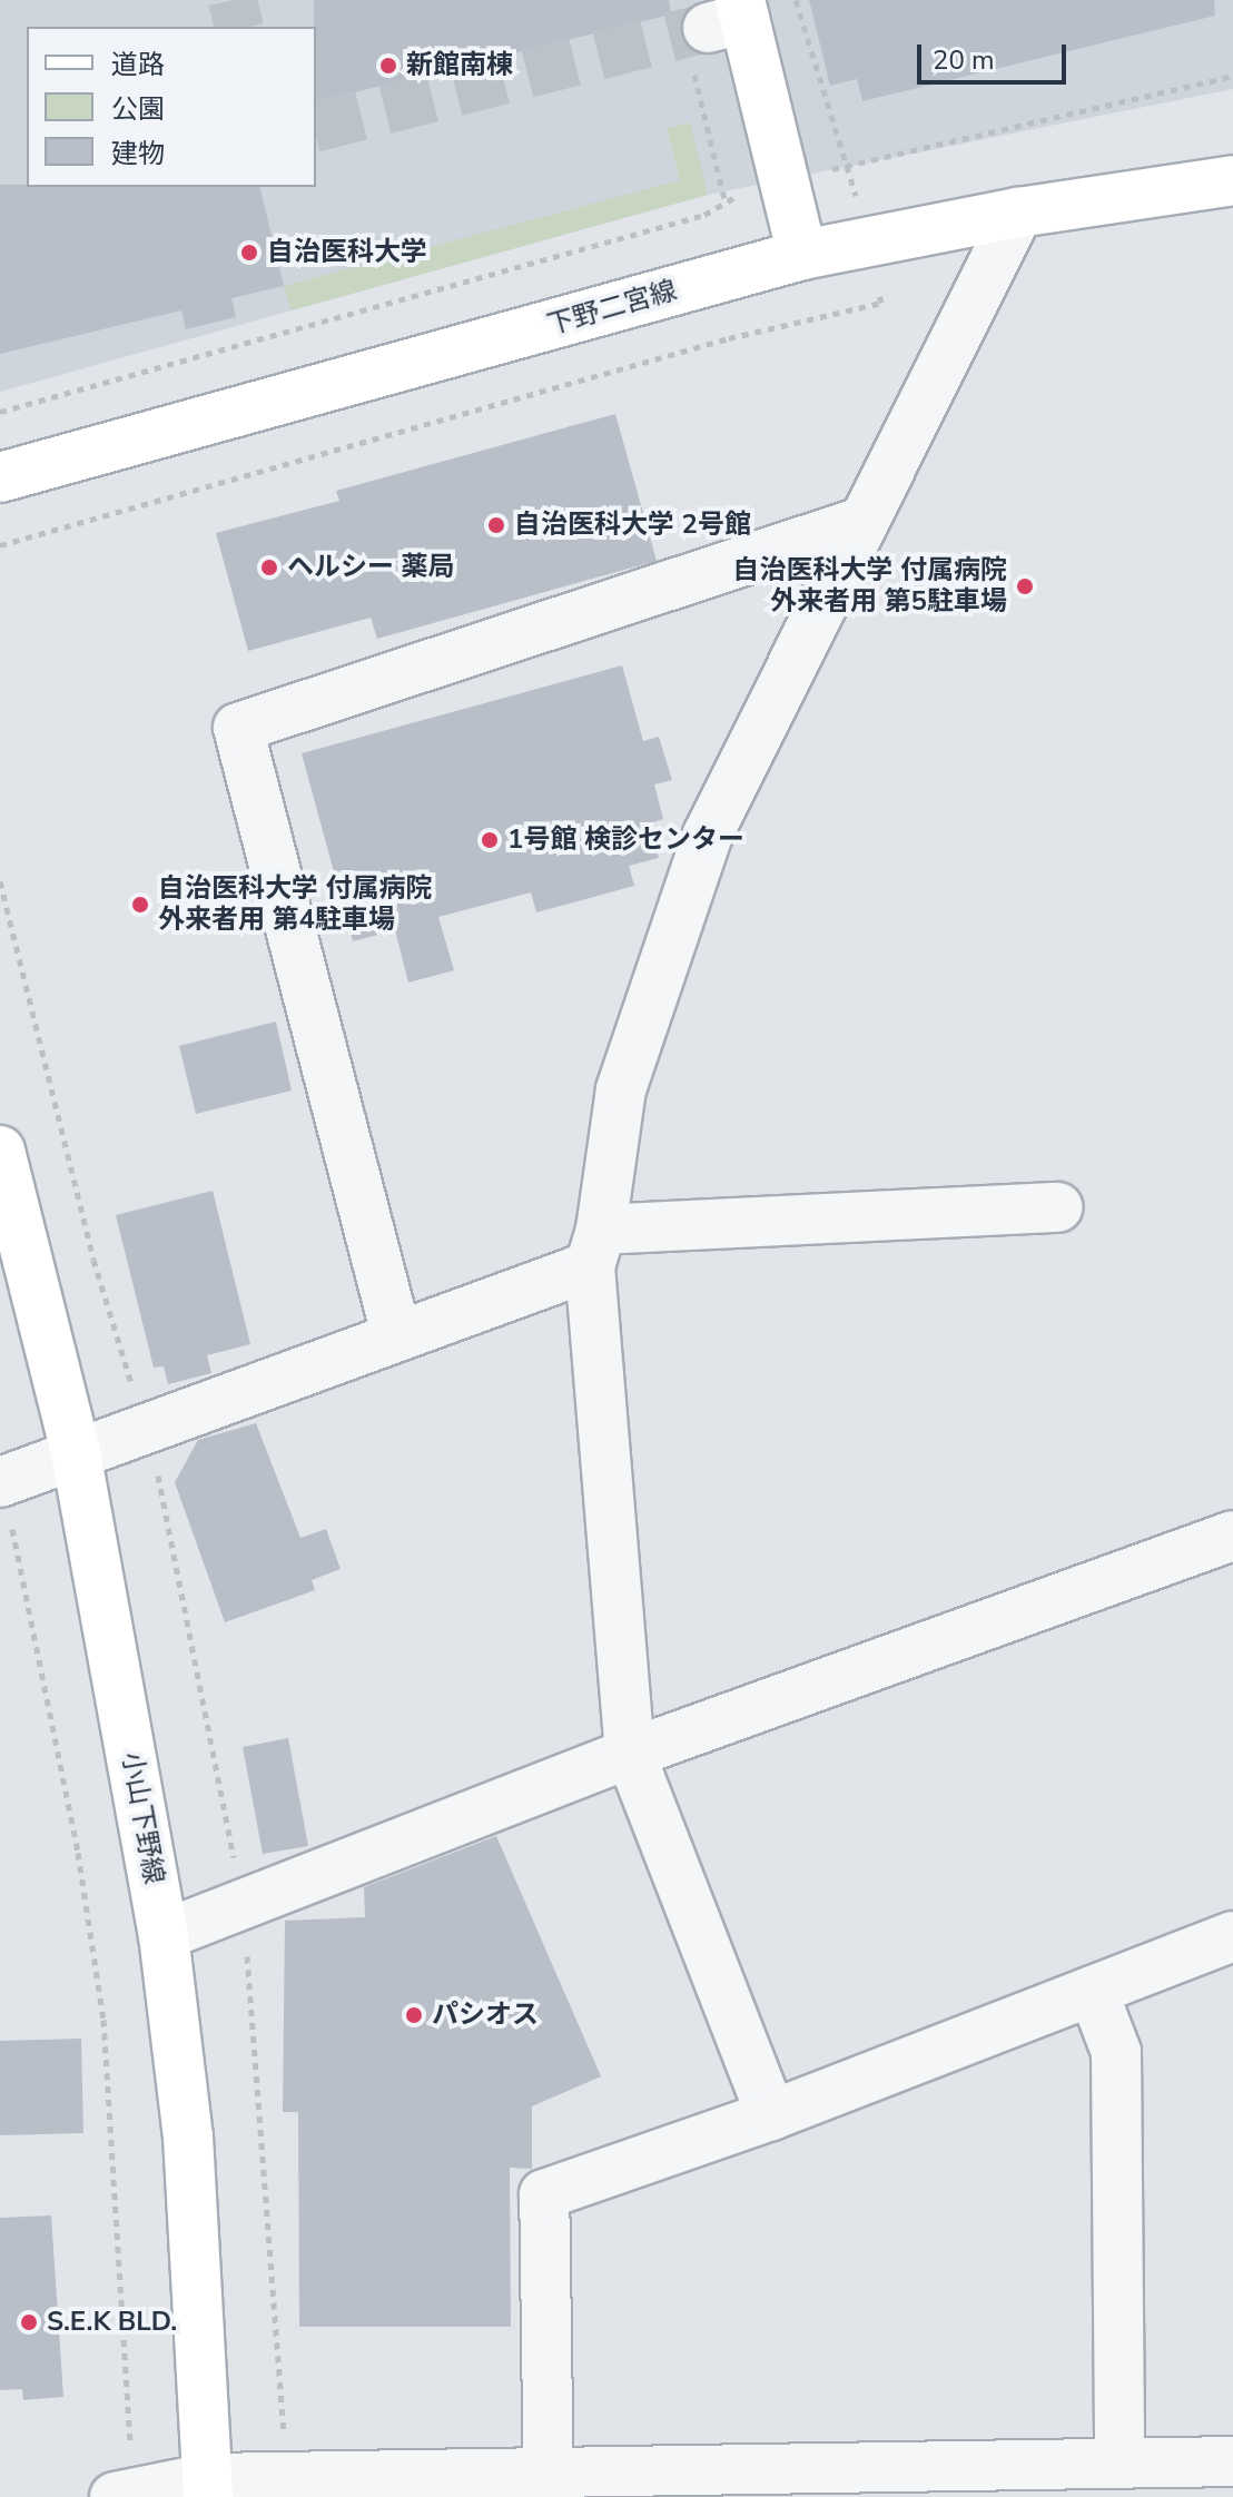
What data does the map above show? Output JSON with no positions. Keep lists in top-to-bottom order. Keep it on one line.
{"streets":{"main road":["下野二宮線","小山下野線"]},"places":["新館南棟","自治医科大学","自治医科大学 2号館","ヘルシー 薬局","自治医科大学 付属病院 外来者用 第5駐車場","1号館 検診センター","自治医科大学 付属病院 外来者用 第4駐車場","パシオス","S.E.K BLD."],"legend":["道路","公園","建物"],"scale_bar":"20 m"}
